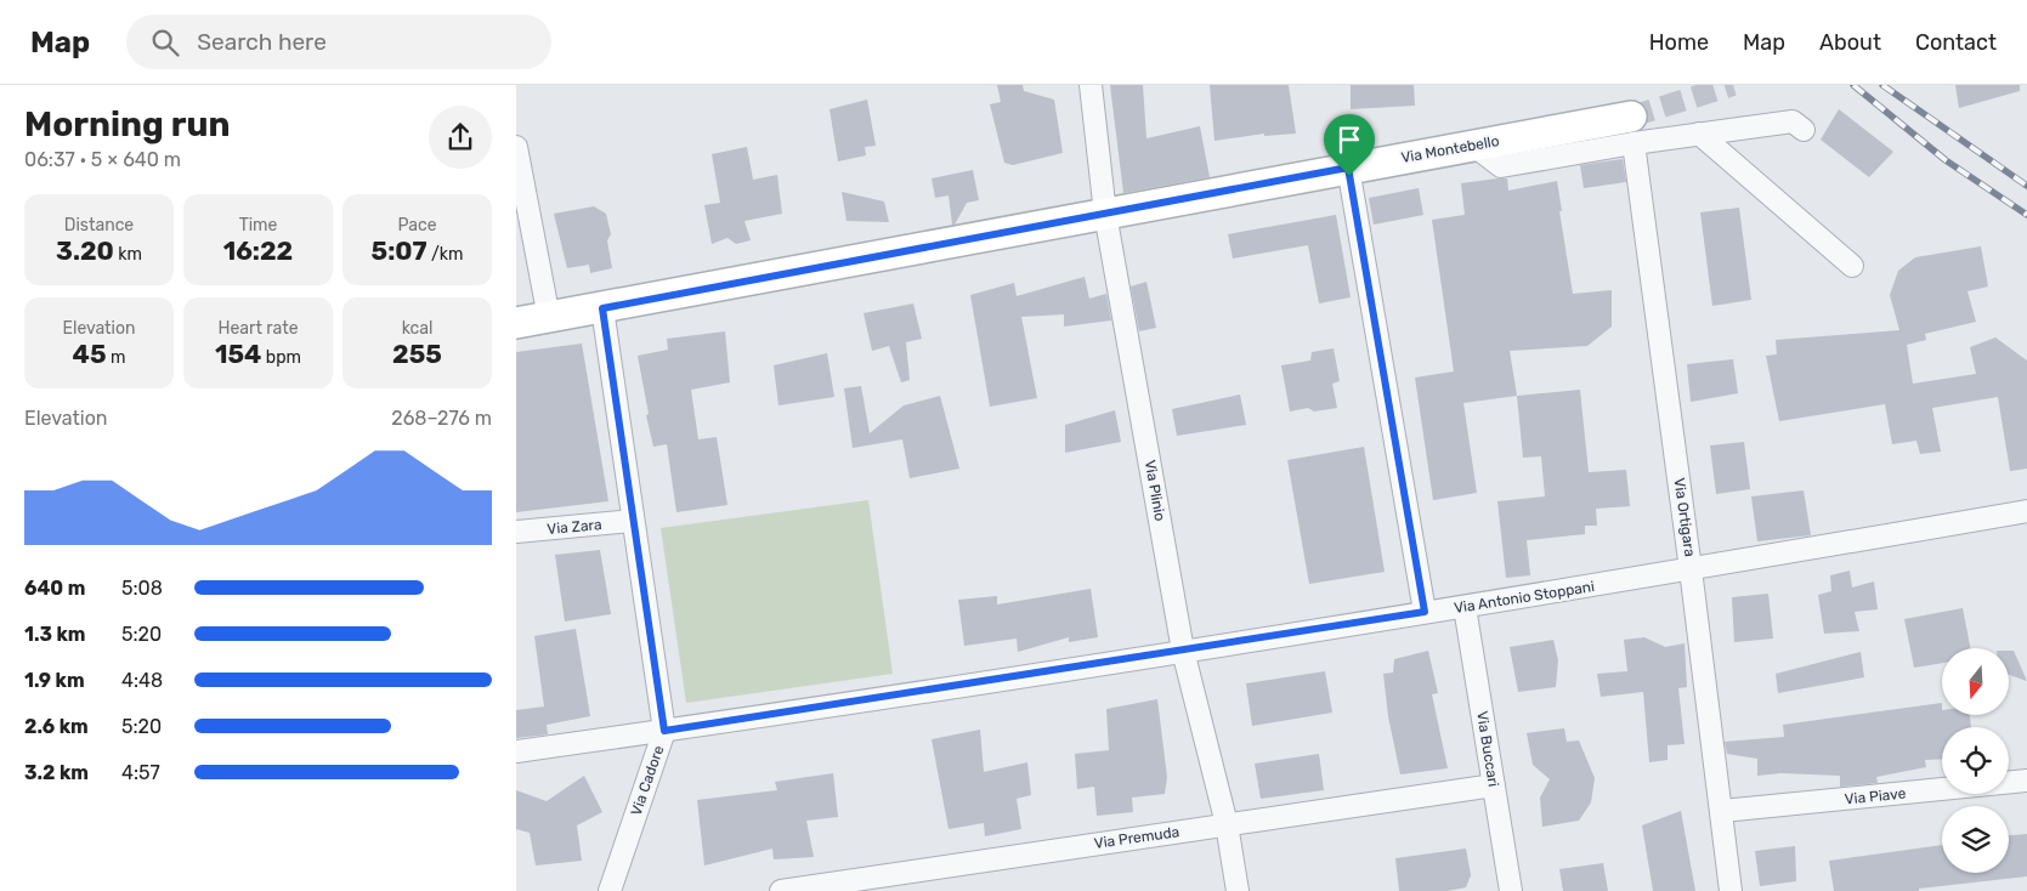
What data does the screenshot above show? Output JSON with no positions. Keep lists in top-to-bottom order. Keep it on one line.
{"streets":{"street":["Via Montebello","Via Plinio","Via Ortigara","Via Zara","Via Antonio Stoppani","Via Buccari","Via Cadore","Via Piave","Via Premuda"]},"crossings":[["Via Montebello","Via Plinio"],["Via Montebello","Via Ortigara"],["Via Montebello","Via Cadore"],["Via Plinio","Via Antonio Stoppani"],["Via Plinio","Via Premuda"],["Via Ortigara","Via Antonio Stoppani"],["Via Ortigara","Via Piave"],["Via Zara","Via Cadore"],["Via Antonio Stoppani","Via Buccari"],["Via Antonio Stoppani","Via Cadore"],["Via Buccari","Via Premuda"]],"north":"bottom","page":{"header":"Map","search":"Search here","nav":["Home","Map","About","Contact"],"heading":["Morning run","06:37 · 5 × 640 m"],"stats":[["Distance","3.20 km"],["Time","16:22"],["Pace","5:07 /km"],["Elevation","45 m"],["Heart rate","154 bpm"],["kcal","255"]],"chart":["Elevation","268–276 m"],"list":[{"name":"640 m","note":"5:08"},{"name":"1.3 km","note":"5:20"},{"name":"1.9 km","note":"4:48"},{"name":"2.6 km","note":"5:20"},{"name":"3.2 km","note":"4:57"}]}}
